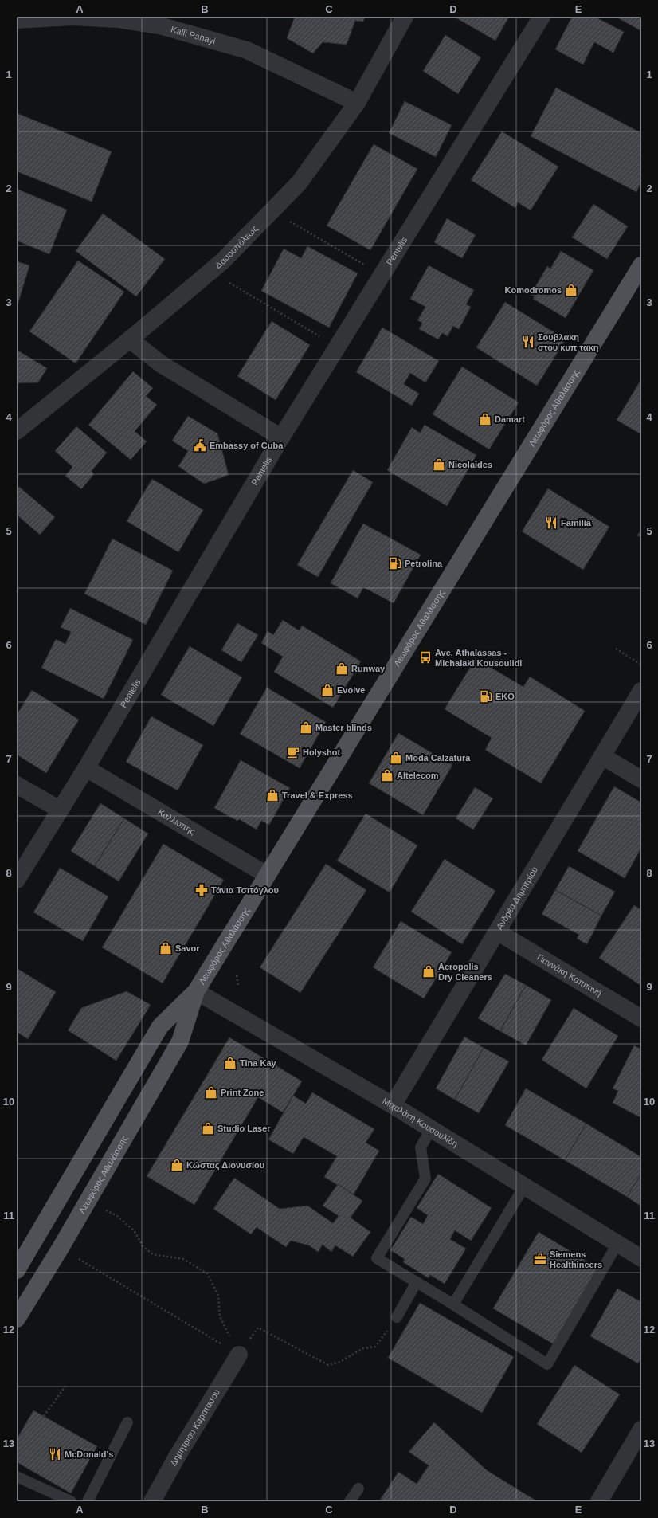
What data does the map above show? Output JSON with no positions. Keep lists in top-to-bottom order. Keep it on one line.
{"streets":{"main road":["Λεωφόρος Αθαλάσσης"],"street":["Kalli Panayi","Δασουπόλεως","Pentelis","Καλλιοπης","Ανδρέα Δημητρίου","Γιαννάκη Καπιτανή","Μιχαλάκη Κουσουλίδη","Δημητριου Καρατασου"]},"crossings":[["Kalli Panayi","Δασουπόλεως"],["Pentelis","Καλλιοπης"],["Λεωφόρος Αθαλάσσης","Καλλιοπης"],["Λεωφόρος Αθαλάσσης","Μιχαλάκη Κουσουλίδη"],["Ανδρέα Δημητρίου","Γιαννάκη Καπιτανή"],["Ανδρέα Δημητρίου","Μιχαλάκη Κουσουλίδη"]],"places":{"shop":["Komodromos","Damart","Nicolaides","Runway","Evolve","Master blinds","Moda Calzatura","Altelecom","Travel & Express","Savor","Acropolis Dry Cleaners","Tina Kay","Print Zone","Studio Laser","Κώστας Διονυσίου"],"restaurant":["Σουβλακη στου κυπ τακη","Familia","McDonald's"],"public building":["Embassy of Cuba"],"fuel station":["Petrolina","EKO"],"bus stop":["Ave. Athalassas - Michalaki Kousoulidi"],"cafe":["Holyshot"],"pharmacy":["Τάνια Τσιτόγλου"],"office":["Siemens Healthineers"]},"grid":{"columns":["A","B","C","D","E"],"rows":["1","2","3","4","5","6","7","8","9","10","11","12","13"]}}
